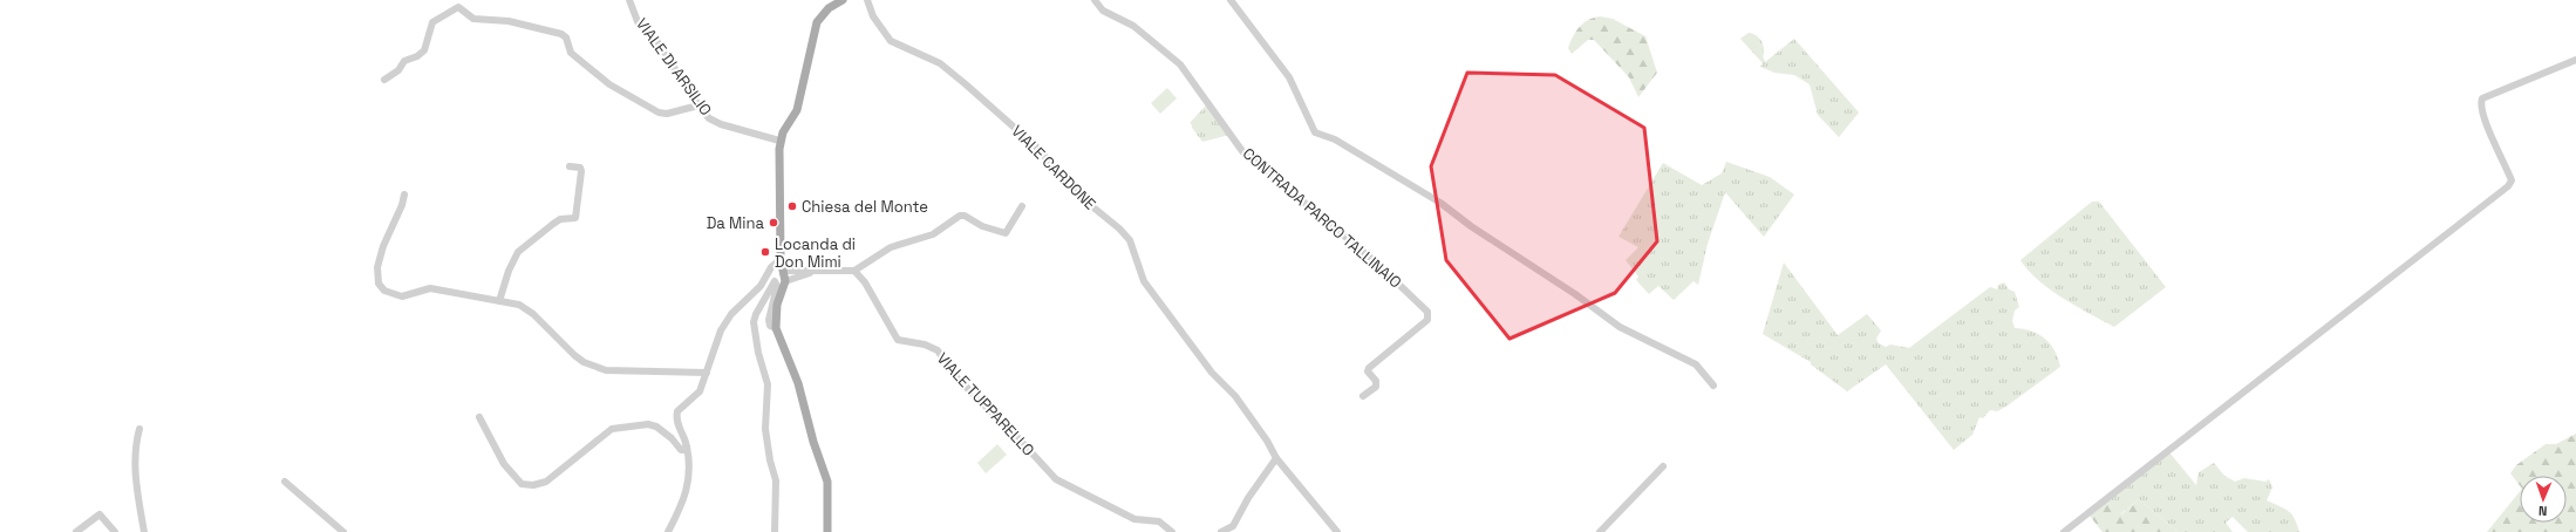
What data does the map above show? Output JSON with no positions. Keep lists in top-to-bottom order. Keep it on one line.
{"streets":{"street":["VIALE DI ARSILIO","VIALE CARDONE","CONTRADA PARCO TALLINAIO","VIALE TUPPARELLO"]},"places":["Chiesa del Monte","Da Mina","Locanda di Don Mimi"],"north":"bottom"}
